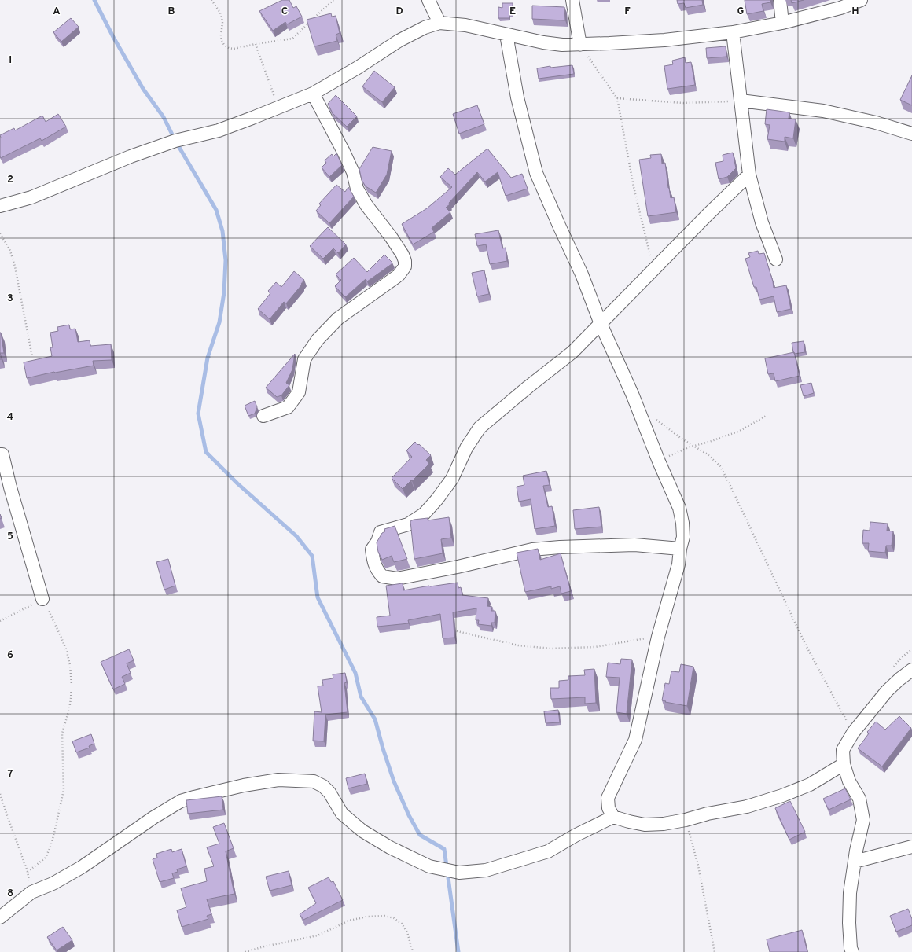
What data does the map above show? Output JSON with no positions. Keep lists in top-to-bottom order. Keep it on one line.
{"grid":{"columns":["A","B","C","D","E","F","G","H"],"rows":["1","2","3","4","5","6","7","8"]}}
